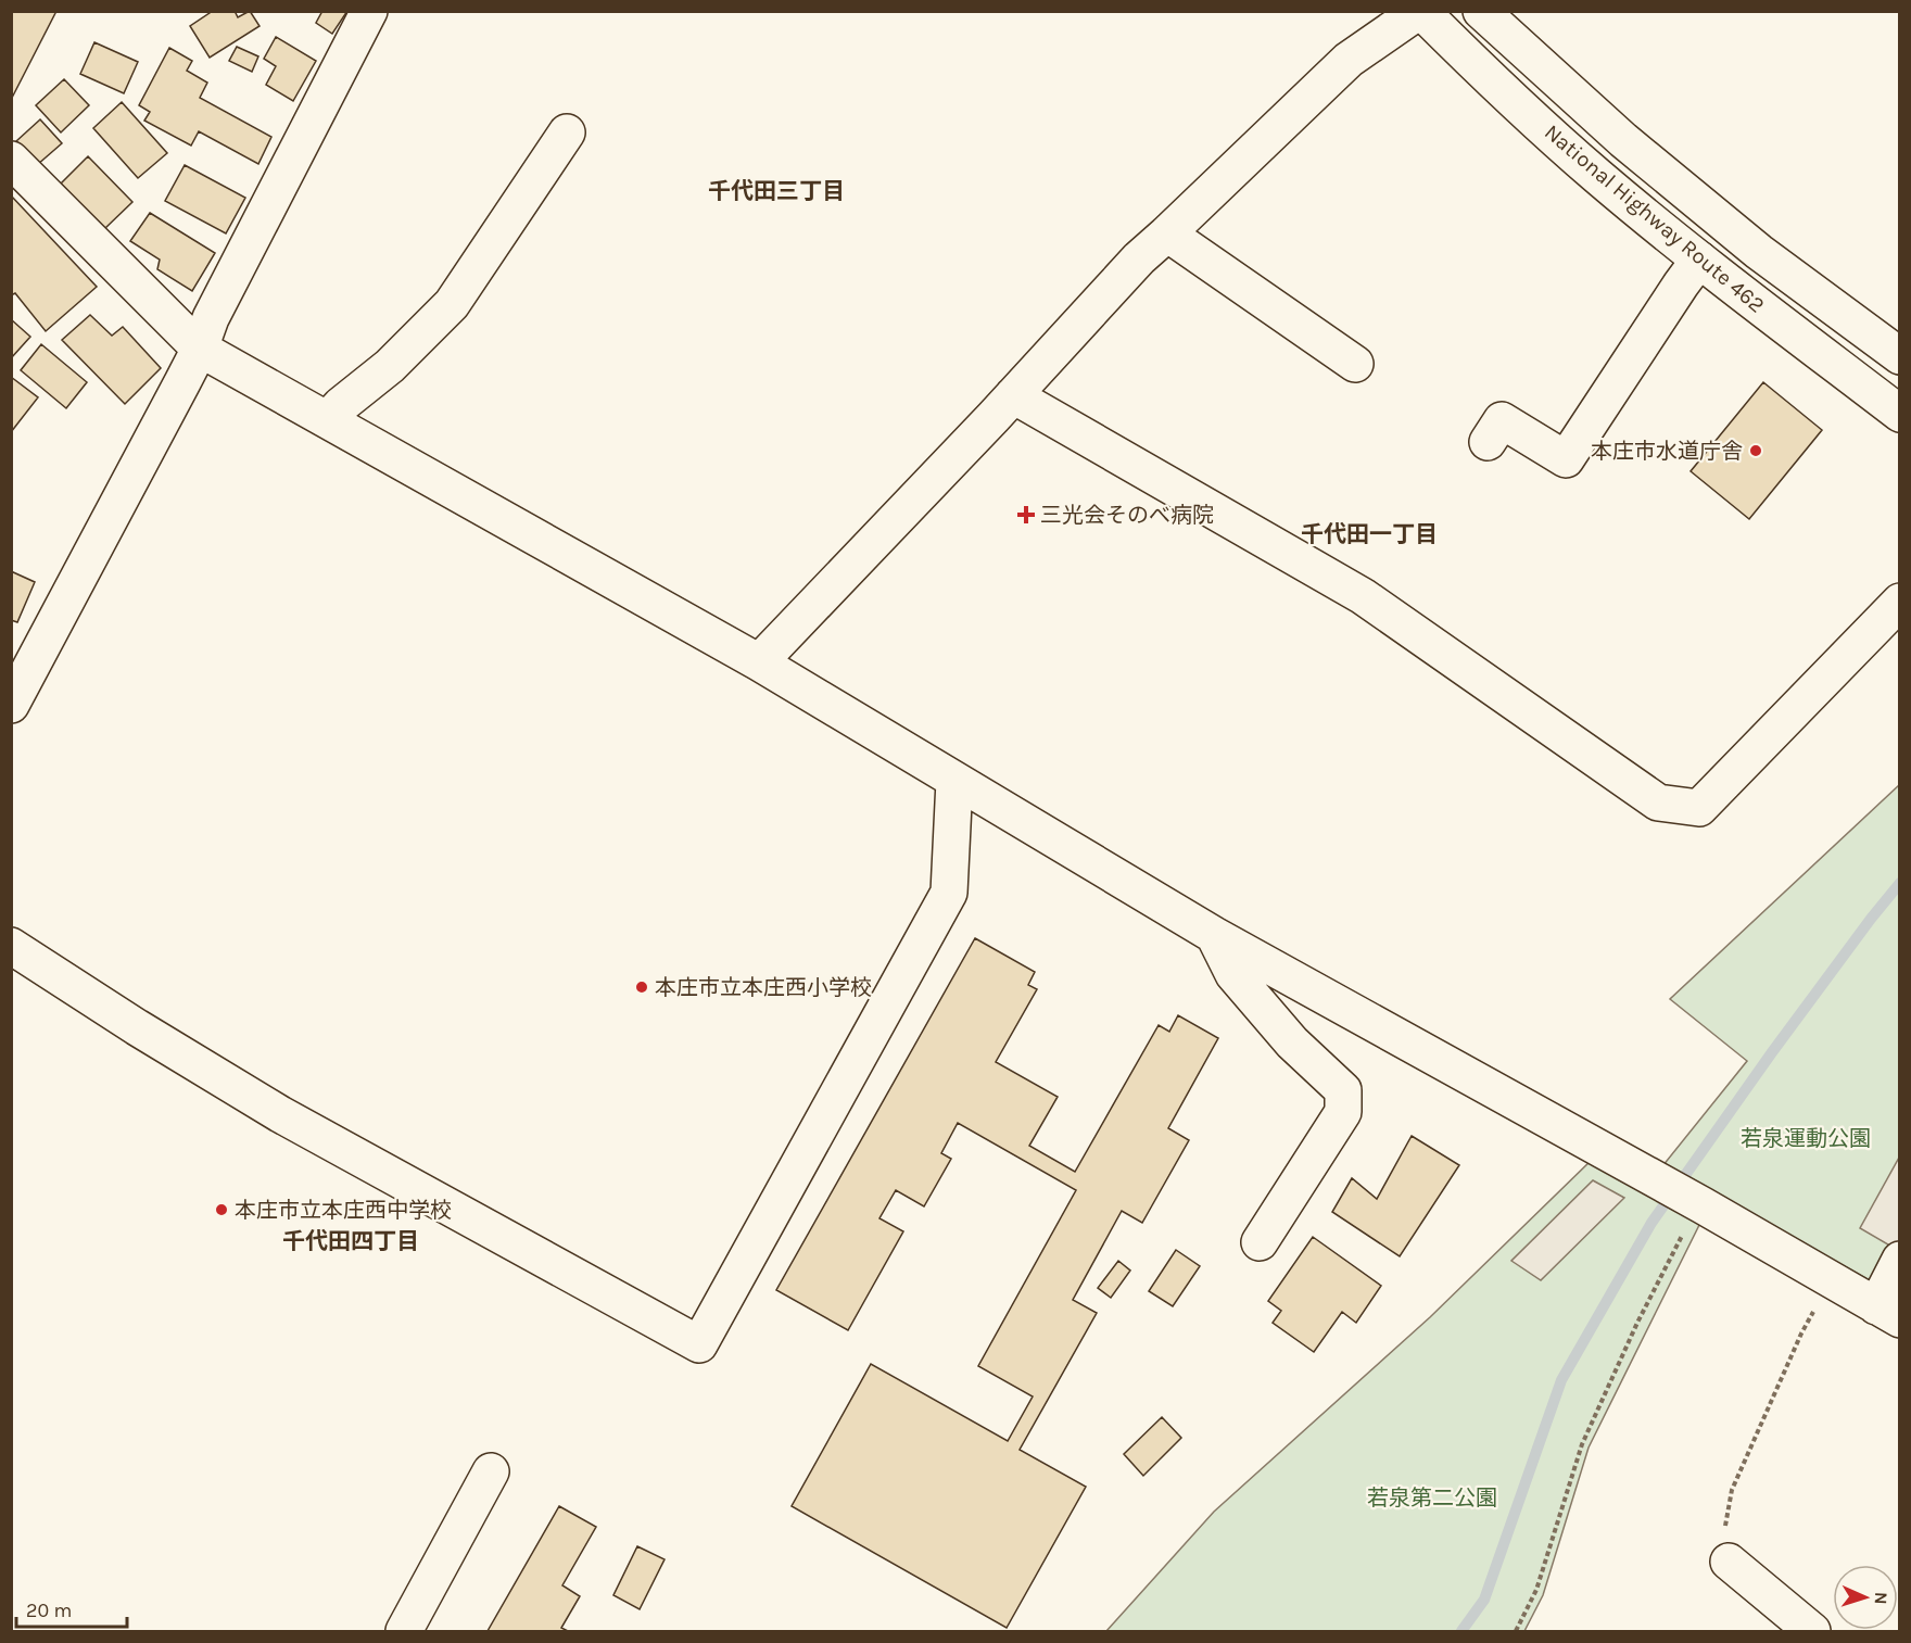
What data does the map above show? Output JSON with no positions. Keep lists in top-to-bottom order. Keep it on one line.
{"streets":{"main road":["National Highway Route 462"]},"districts":["千代田三丁目","千代田一丁目","千代田四丁目"],"parks":["若泉運動公園","若泉第二公園"],"places":{"other":["本庄市水道庁舎","本庄市立本庄西小学校","本庄市立本庄西中学校"],"health":["三光会そのべ病院"]},"scale_bar":"20 m","north":"right"}
